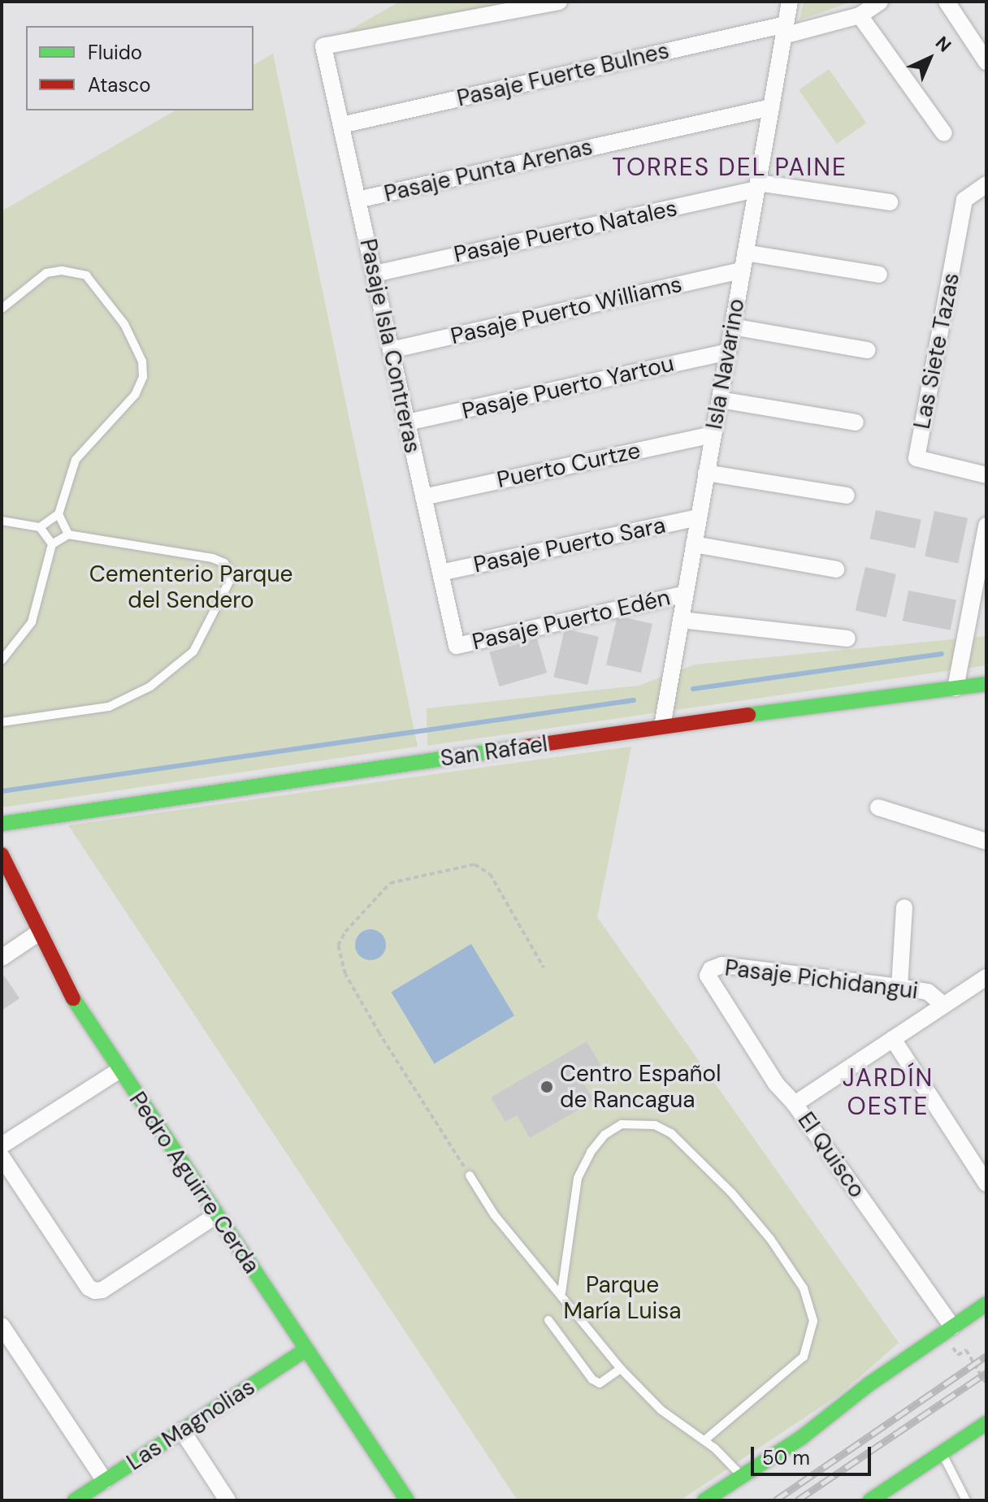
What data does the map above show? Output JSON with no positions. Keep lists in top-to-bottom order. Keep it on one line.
{"streets":{"street":["Pasaje Fuerte Bulnes","Pasaje Punta Arenas","Pasaje Puerto Natales","Pasaje Puerto Williams","Pasaje Isla Contreras","Las Siete Tazas","Isla Navarino","Pasaje Puerto Yartou","Puerto Curtze","Pasaje Puerto Sara","Pasaje Puerto Edén","San Rafael","Pasaje Pichidangui","El Quisco","Pedro Aguirre Cerda","Las Magnolias"]},"crossings":[["Pasaje Fuerte Bulnes","Pasaje Isla Contreras"],["Pasaje Fuerte Bulnes","Isla Navarino"],["Pasaje Punta Arenas","Pasaje Isla Contreras"],["Pasaje Punta Arenas","Isla Navarino"],["Pasaje Puerto Natales","Pasaje Isla Contreras"],["Pasaje Puerto Natales","Isla Navarino"],["Pasaje Puerto Williams","Pasaje Isla Contreras"],["Pasaje Puerto Williams","Isla Navarino"],["Pasaje Isla Contreras","Pasaje Puerto Yartou"],["Pasaje Isla Contreras","Puerto Curtze"],["Pasaje Isla Contreras","Pasaje Puerto Sara"],["Pasaje Isla Contreras","Pasaje Puerto Edén"],["Isla Navarino","Pasaje Puerto Yartou"],["Isla Navarino","Puerto Curtze"],["Isla Navarino","Pasaje Puerto Sara"],["Isla Navarino","Pasaje Puerto Edén"],["Isla Navarino","San Rafael"],["Pasaje Pichidangui","El Quisco"],["Pedro Aguirre Cerda","Las Magnolias"]],"districts":["TORRES DEL PAINE","JARDÍN OESTE"],"parks":["Cementerio Parque del Sendero","Parque María Luisa"],"places":["Centro Español de Rancagua"],"legend":["Fluido","Atasco"],"scale_bar":"50 m","north":"top right"}
